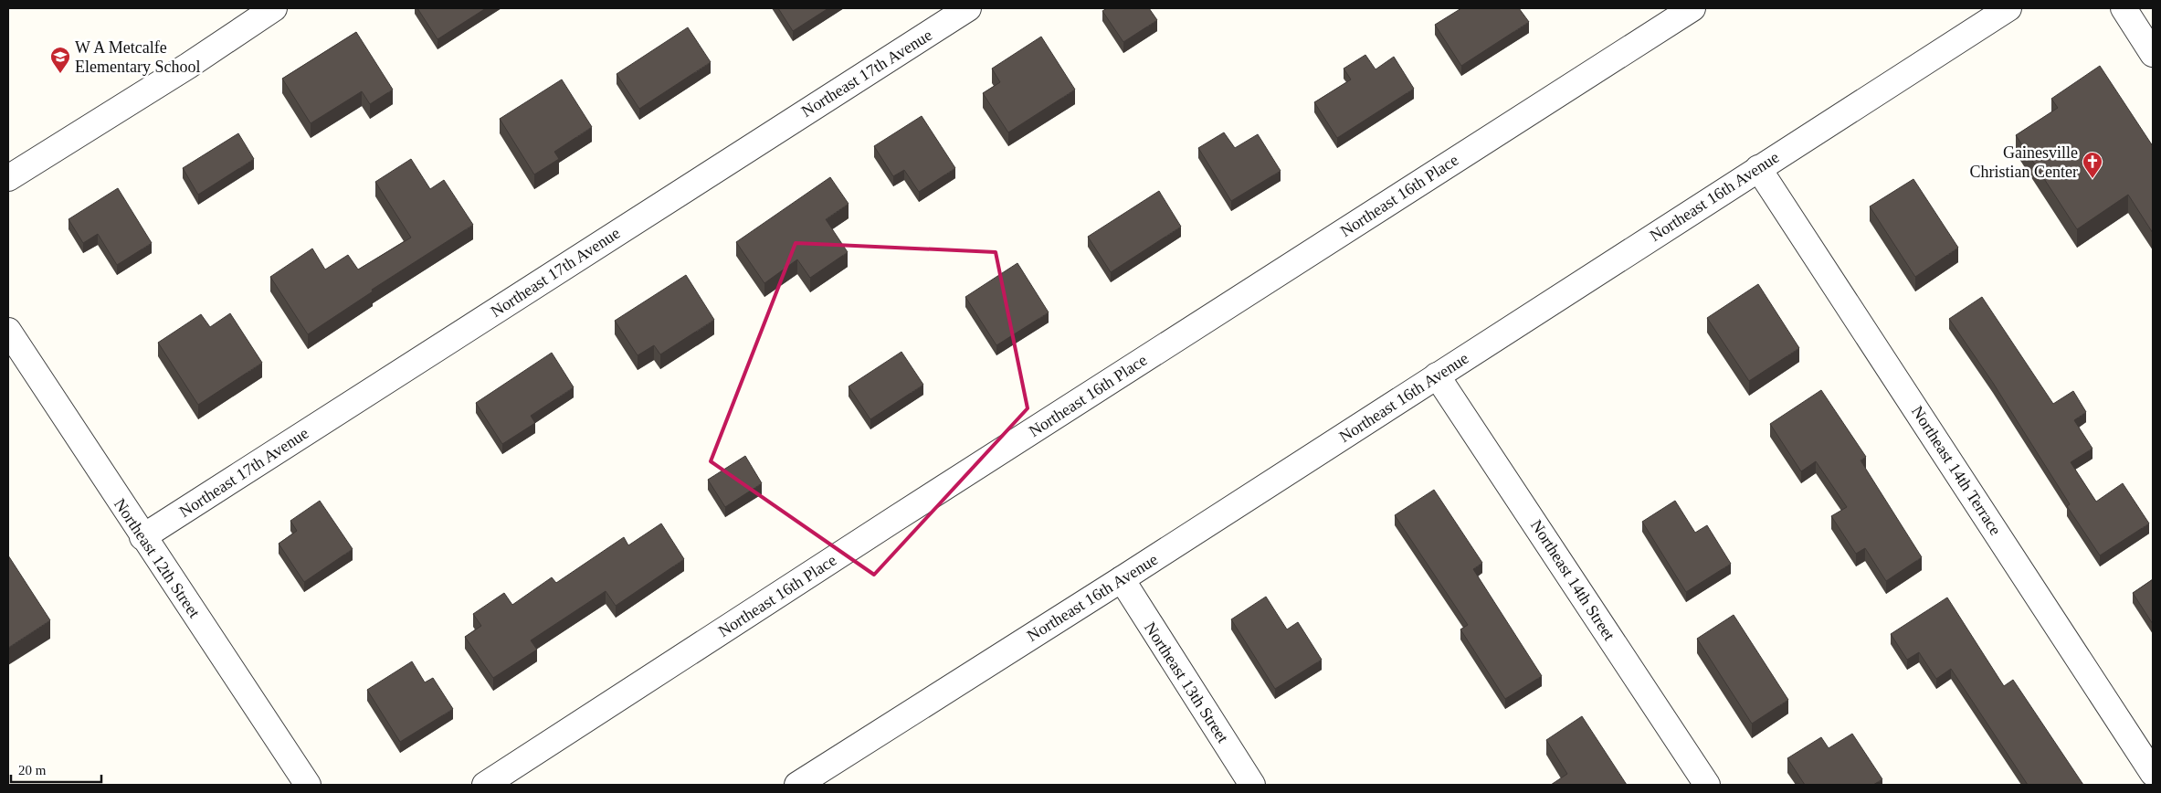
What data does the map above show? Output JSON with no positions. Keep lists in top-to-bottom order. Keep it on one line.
{"streets":{"street":["Northeast 17th Avenue","Northeast 16th Place","Northeast 16th Avenue","Northeast 14th Terrace","Northeast 12th Street","Northeast 14th Street","Northeast 13th Street"]},"crossings":[["Northeast 17th Avenue","Northeast 12th Street"],["Northeast 16th Avenue","Northeast 14th Terrace"],["Northeast 16th Avenue","Northeast 14th Street"],["Northeast 16th Avenue","Northeast 13th Street"]],"places":{"school or university":["W A Metcalfe Elementary School"],"church":["Gainesville Christian Center"]},"scale_bar":"20 m"}
